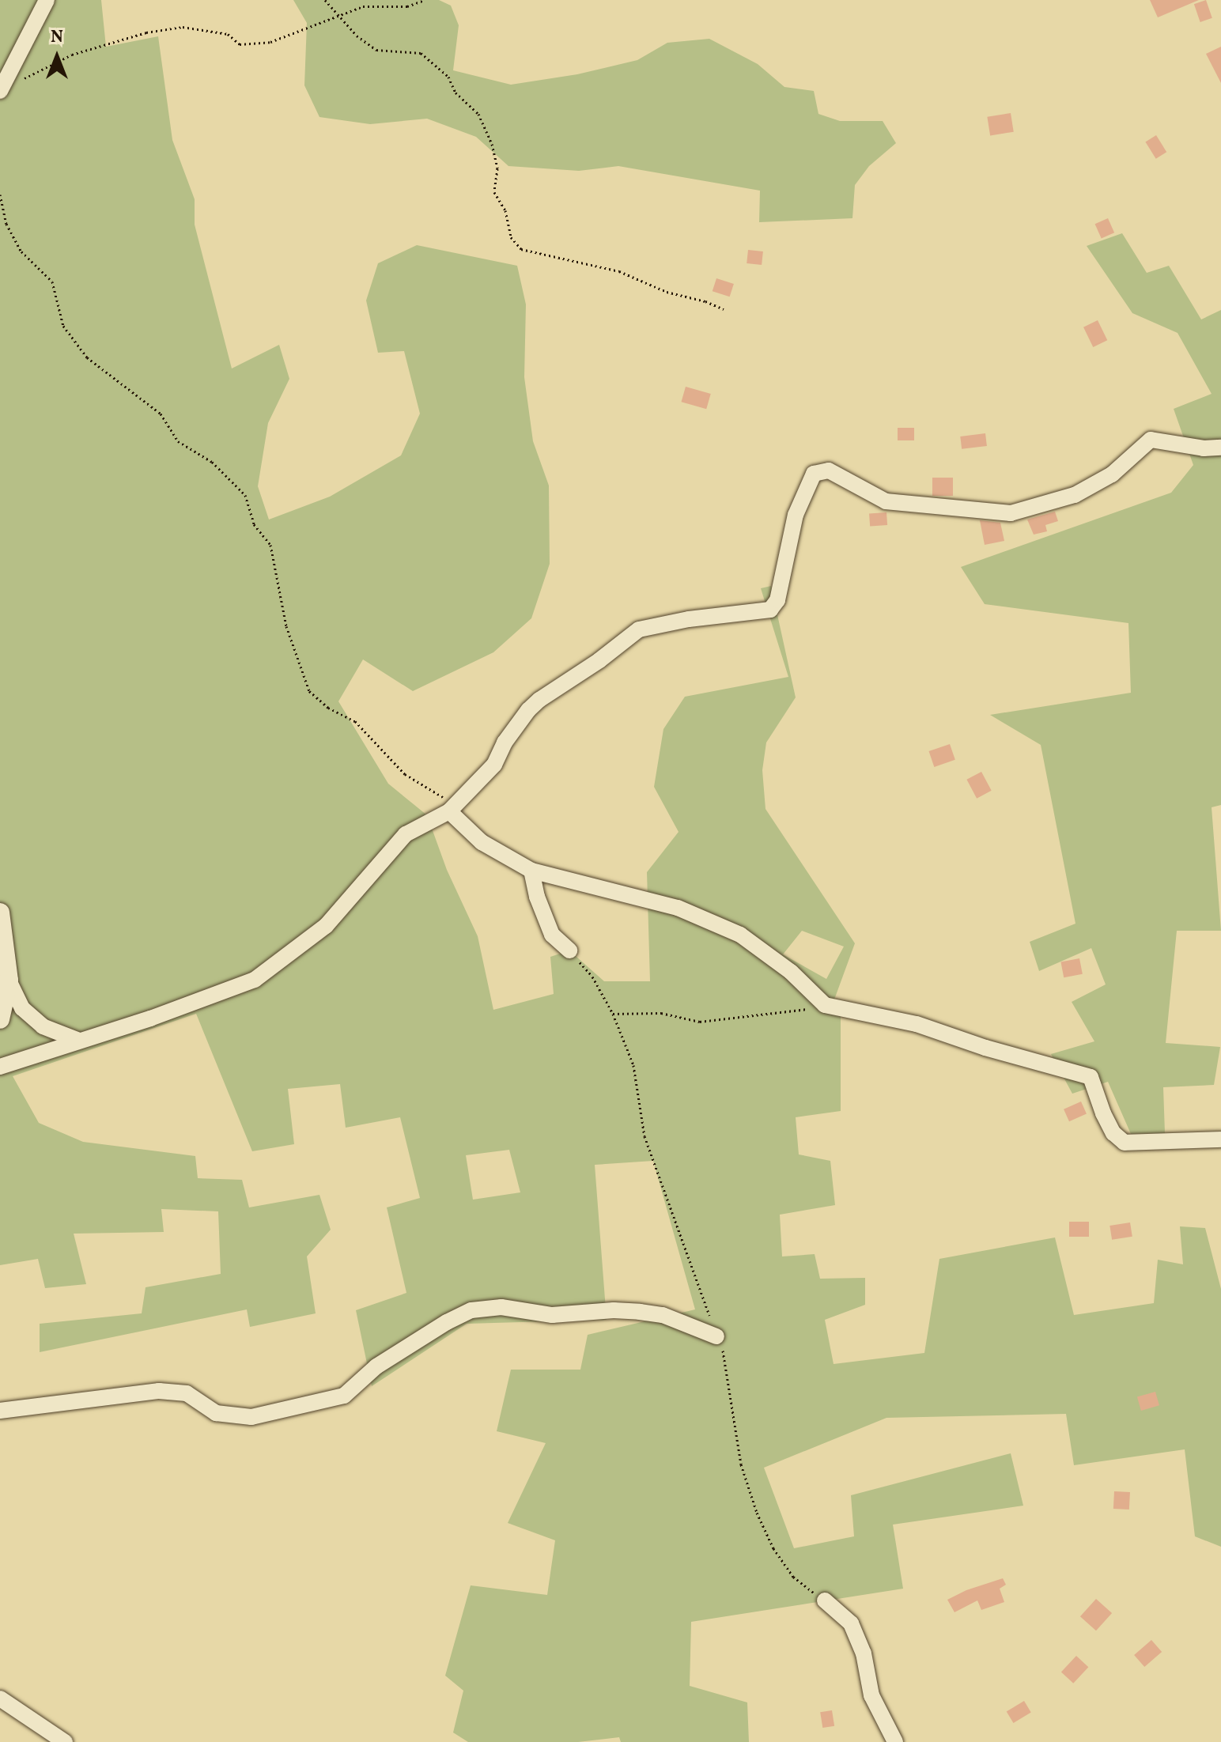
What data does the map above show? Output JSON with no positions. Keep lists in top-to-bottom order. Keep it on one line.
{"north":"top"}
